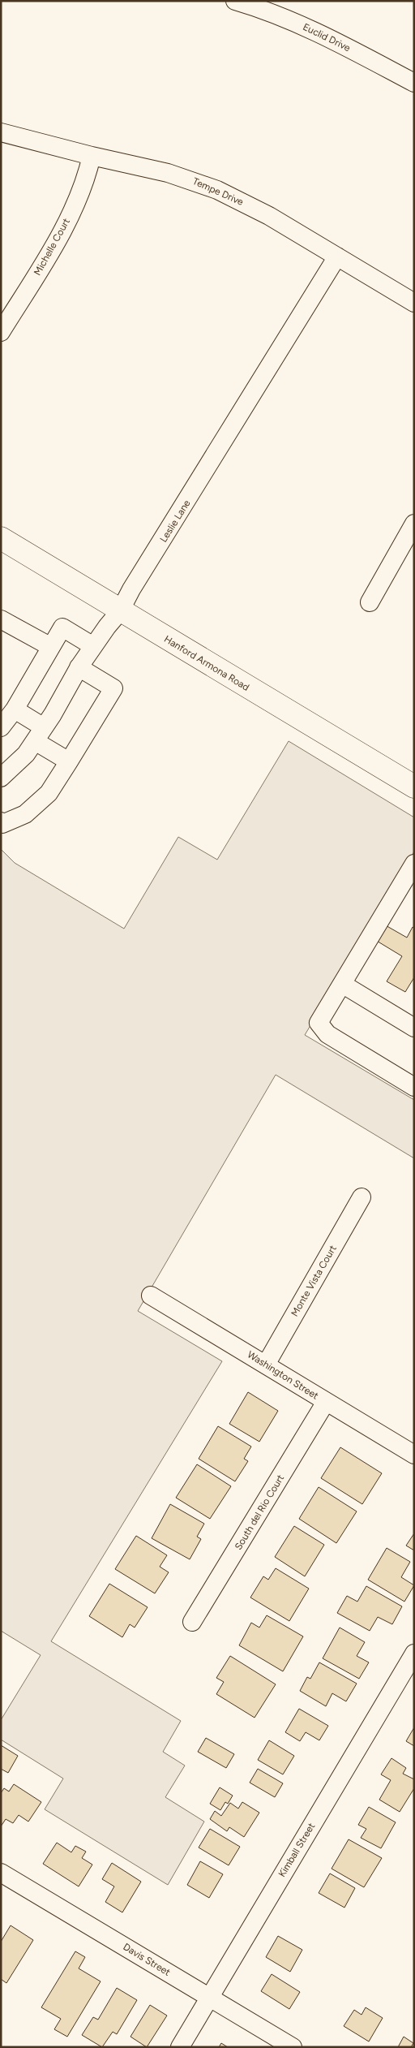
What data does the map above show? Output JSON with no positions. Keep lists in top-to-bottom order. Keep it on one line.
{"streets":{"main road":["Hanford Armona Road"],"street":["Euclid Drive","Tempe Drive","Michelle Court","Leslie Lane","Monte Vista Court","Washington Street","South del Rio Court","Kimball Street","Davis Street"]},"crossings":[["Tempe Drive","Michelle Court"],["Tempe Drive","Leslie Lane"],["Leslie Lane","Hanford Armona Road"],["Monte Vista Court","Washington Street"],["Washington Street","South del Rio Court"],["Kimball Street","Davis Street"]]}
